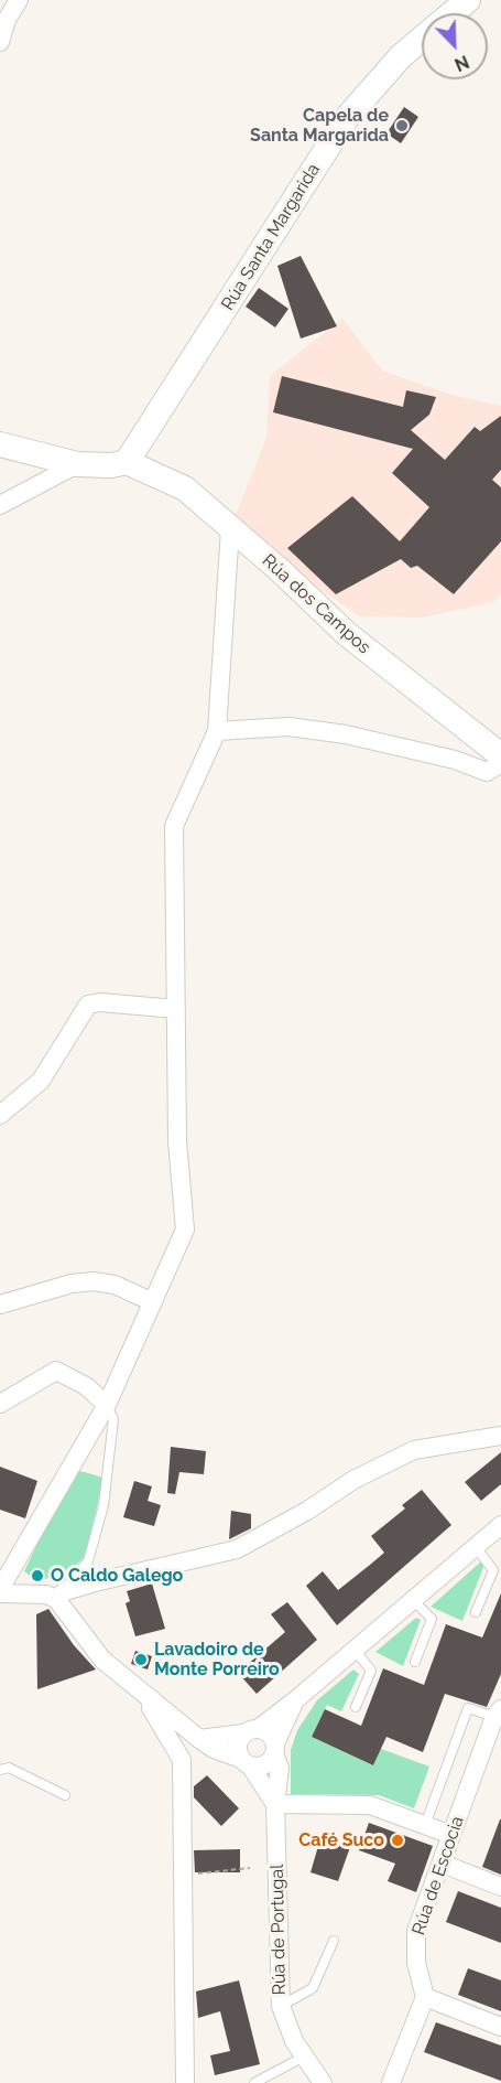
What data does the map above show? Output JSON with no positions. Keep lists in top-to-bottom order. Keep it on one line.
{"streets":{"street":["Rúa Santa Margarida","Rúa dos Campos","Rúa de Escocia","Rúa de Portugal"]},"crossings":[["Rúa Santa Margarida","Rúa dos Campos"]],"places":["Capela de Santa Margarida","O Caldo Galego","Lavadoiro de Monte Porreiro","Café Suco"],"north":"bottom right"}
